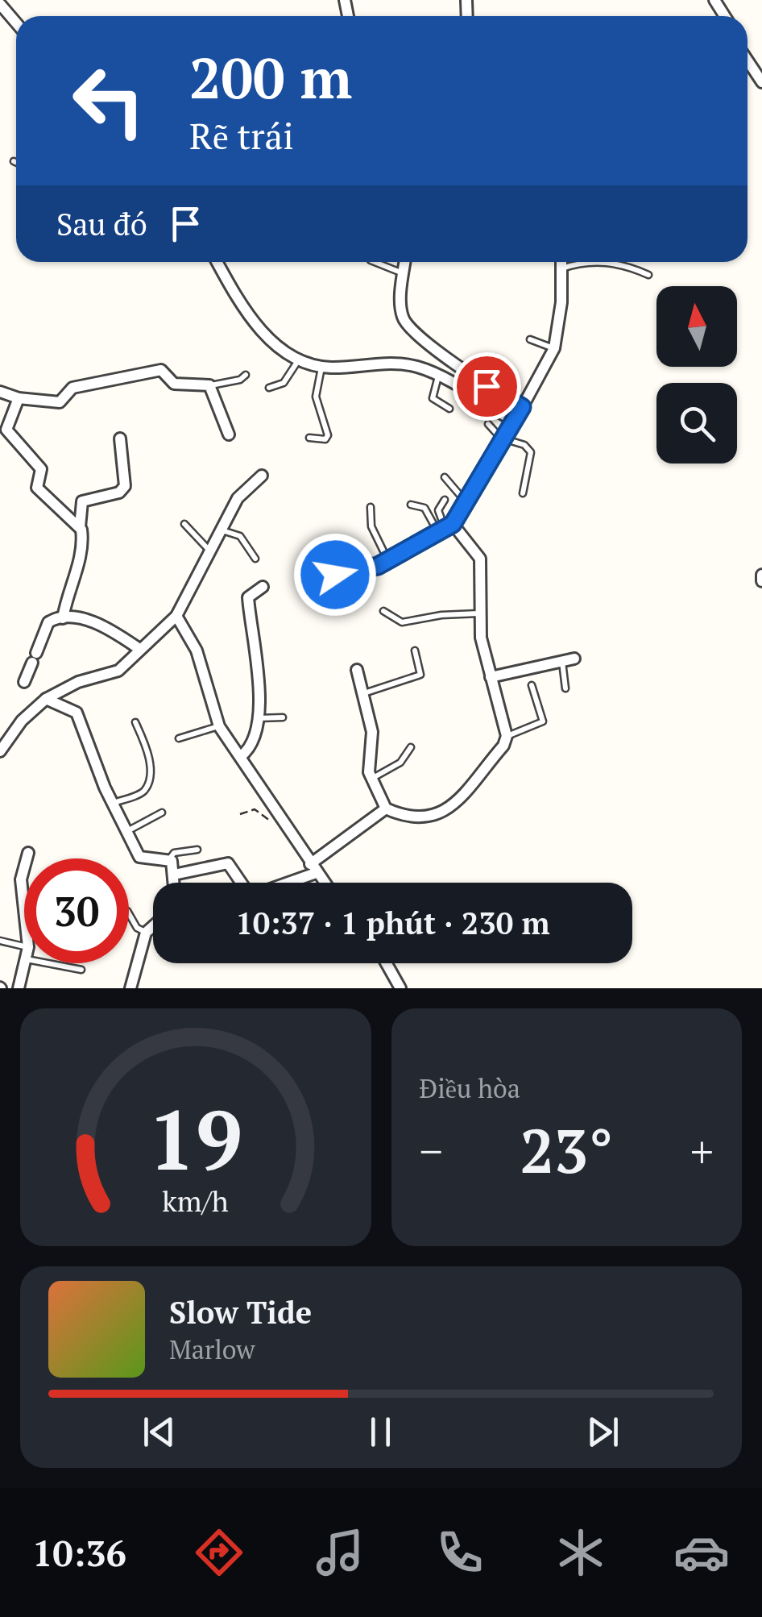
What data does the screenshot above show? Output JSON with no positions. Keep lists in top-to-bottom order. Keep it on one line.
{"north":"top","page":{"turn":["200 m","Rẽ trái"],"then":"Sau đó","limit":"30","trip":"10:37 · 1 phút · 230 m","tile":"Điều hòa","heat":["−","23°","+"],"song":["Slow Tide","Marlow"],"tabs":"10:36","gauge":["19","km/h"]}}
